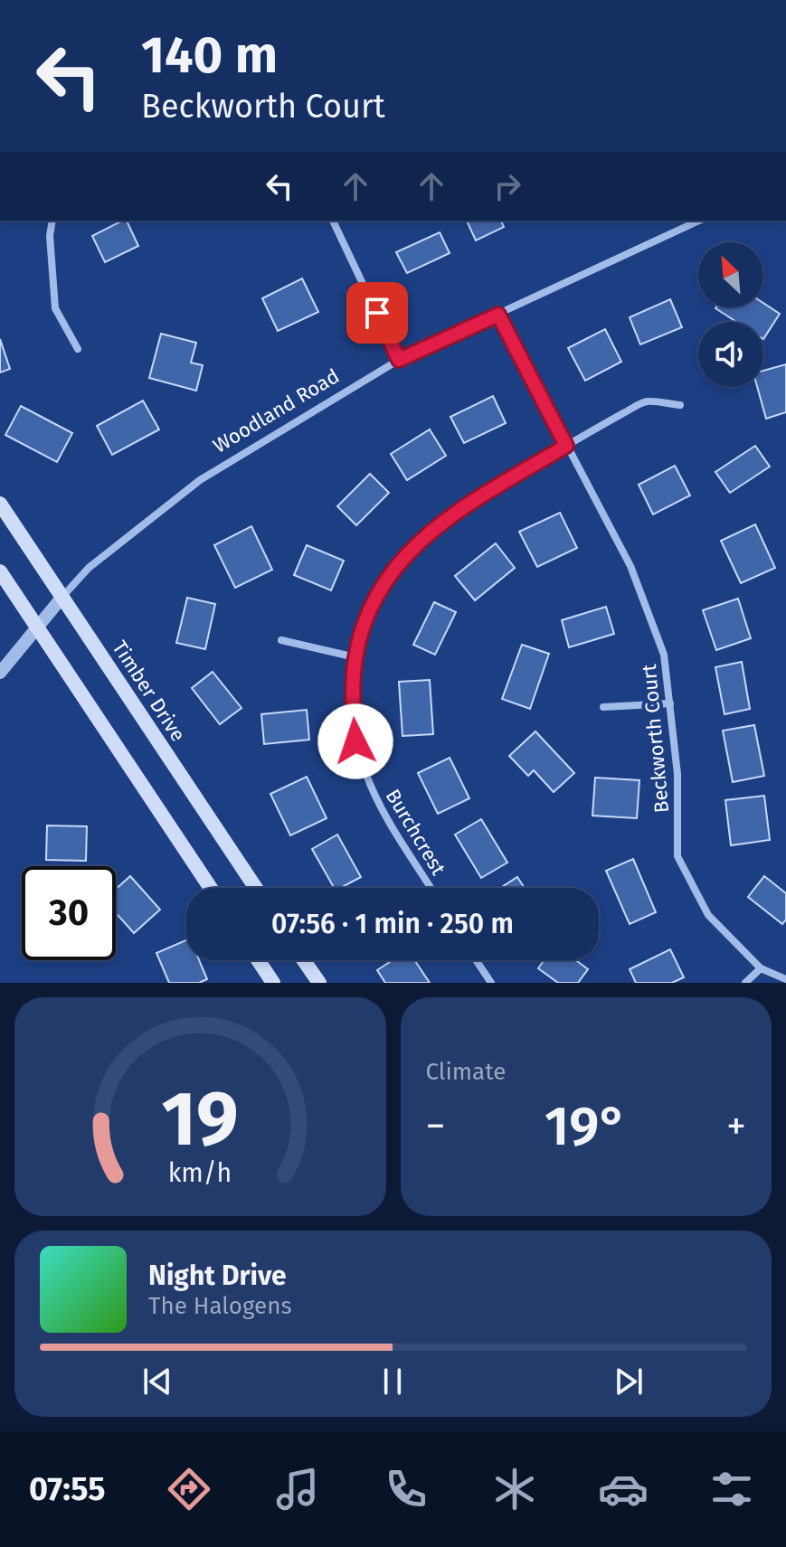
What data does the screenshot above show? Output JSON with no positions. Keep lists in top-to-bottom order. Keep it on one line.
{"streets":{"main road":["Timber Drive"],"street":["Woodland Road","Beckworth Court","Burchcrest"]},"crossings":[["Woodland Road","Timber Drive"],["Woodland Road","Beckworth Court"],["Beckworth Court","Burchcrest"]],"north":"top left","page":{"turn":["140 m","Beckworth Court"],"limit":"30","trip":"07:56 · 1 min · 250 m","tile":"Climate","heat":["−","19°","+"],"song":["Night Drive","The Halogens"],"tabs":"07:55","gauge":["19","km/h"]}}
